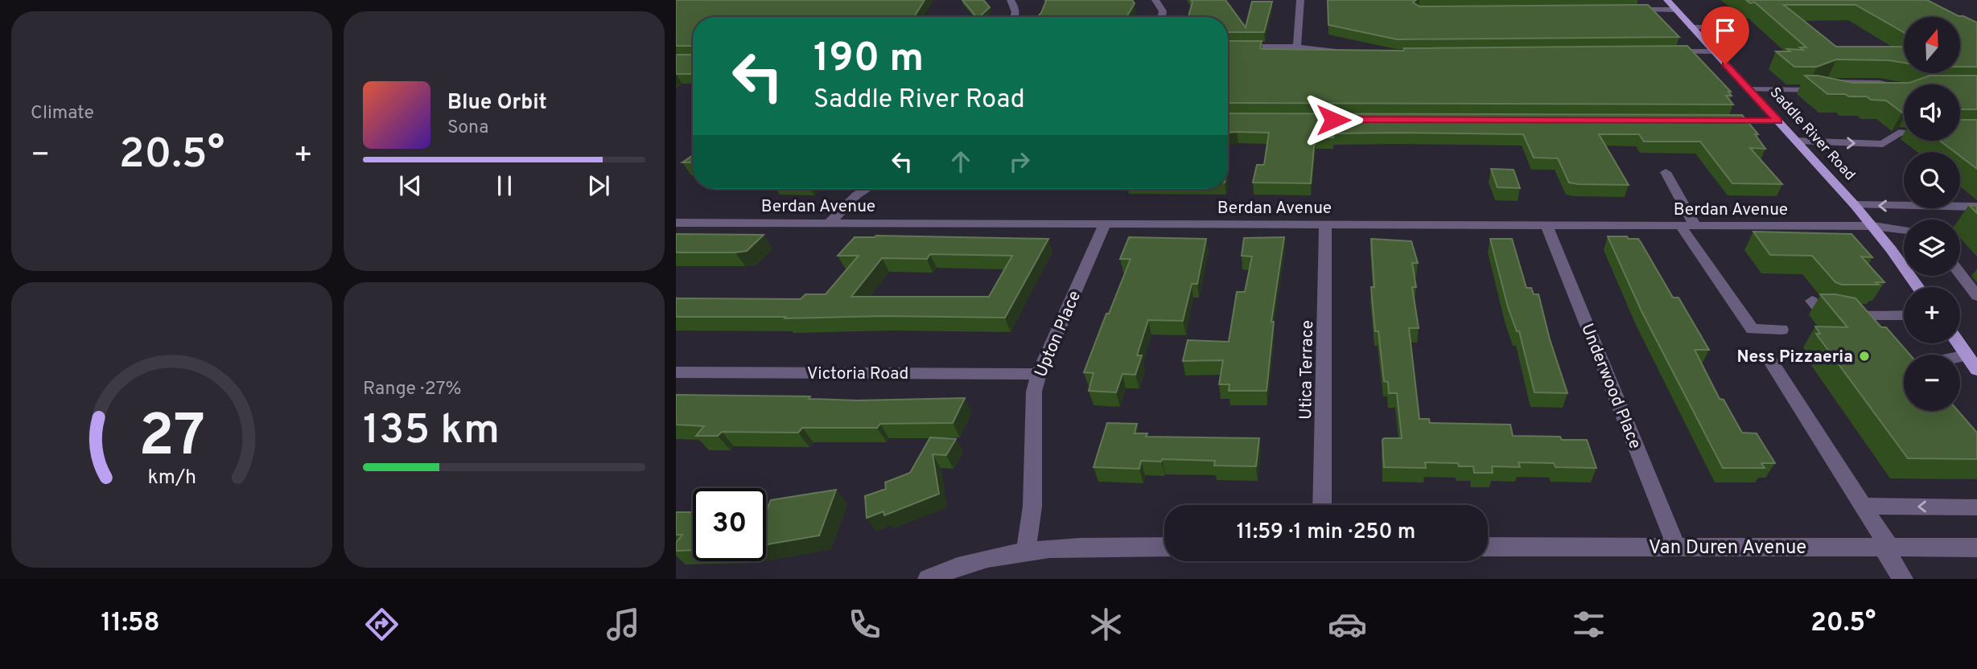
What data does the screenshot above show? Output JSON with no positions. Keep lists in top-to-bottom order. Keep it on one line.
{"streets":{"main road":["Saddle River Road"],"street":["Berdan Avenue","Upton Place","Utica Terrace","Victoria Road","Underwood Place","Van Duren Avenue"]},"crossings":[["Saddle River Road","Berdan Avenue"],["Berdan Avenue","Upton Place"],["Berdan Avenue","Utica Terrace"],["Berdan Avenue","Underwood Place"],["Upton Place","Victoria Road"],["Underwood Place","Van Duren Avenue"]],"places":["Ness Pizzaeria"],"north":"top","page":{"tile":["Climate",["Range · 27%","135 km"]],"map_buttons":["+","−"],"turn":["190 m","Saddle River Road"],"song":["Blue Orbit","Sona"],"heat":["−","20.5°","+"],"limit":"30","trip":"11:59 · 1 min · 250 m","tabs":["11:58","20.5°"],"gauge":["27","km/h"]}}
